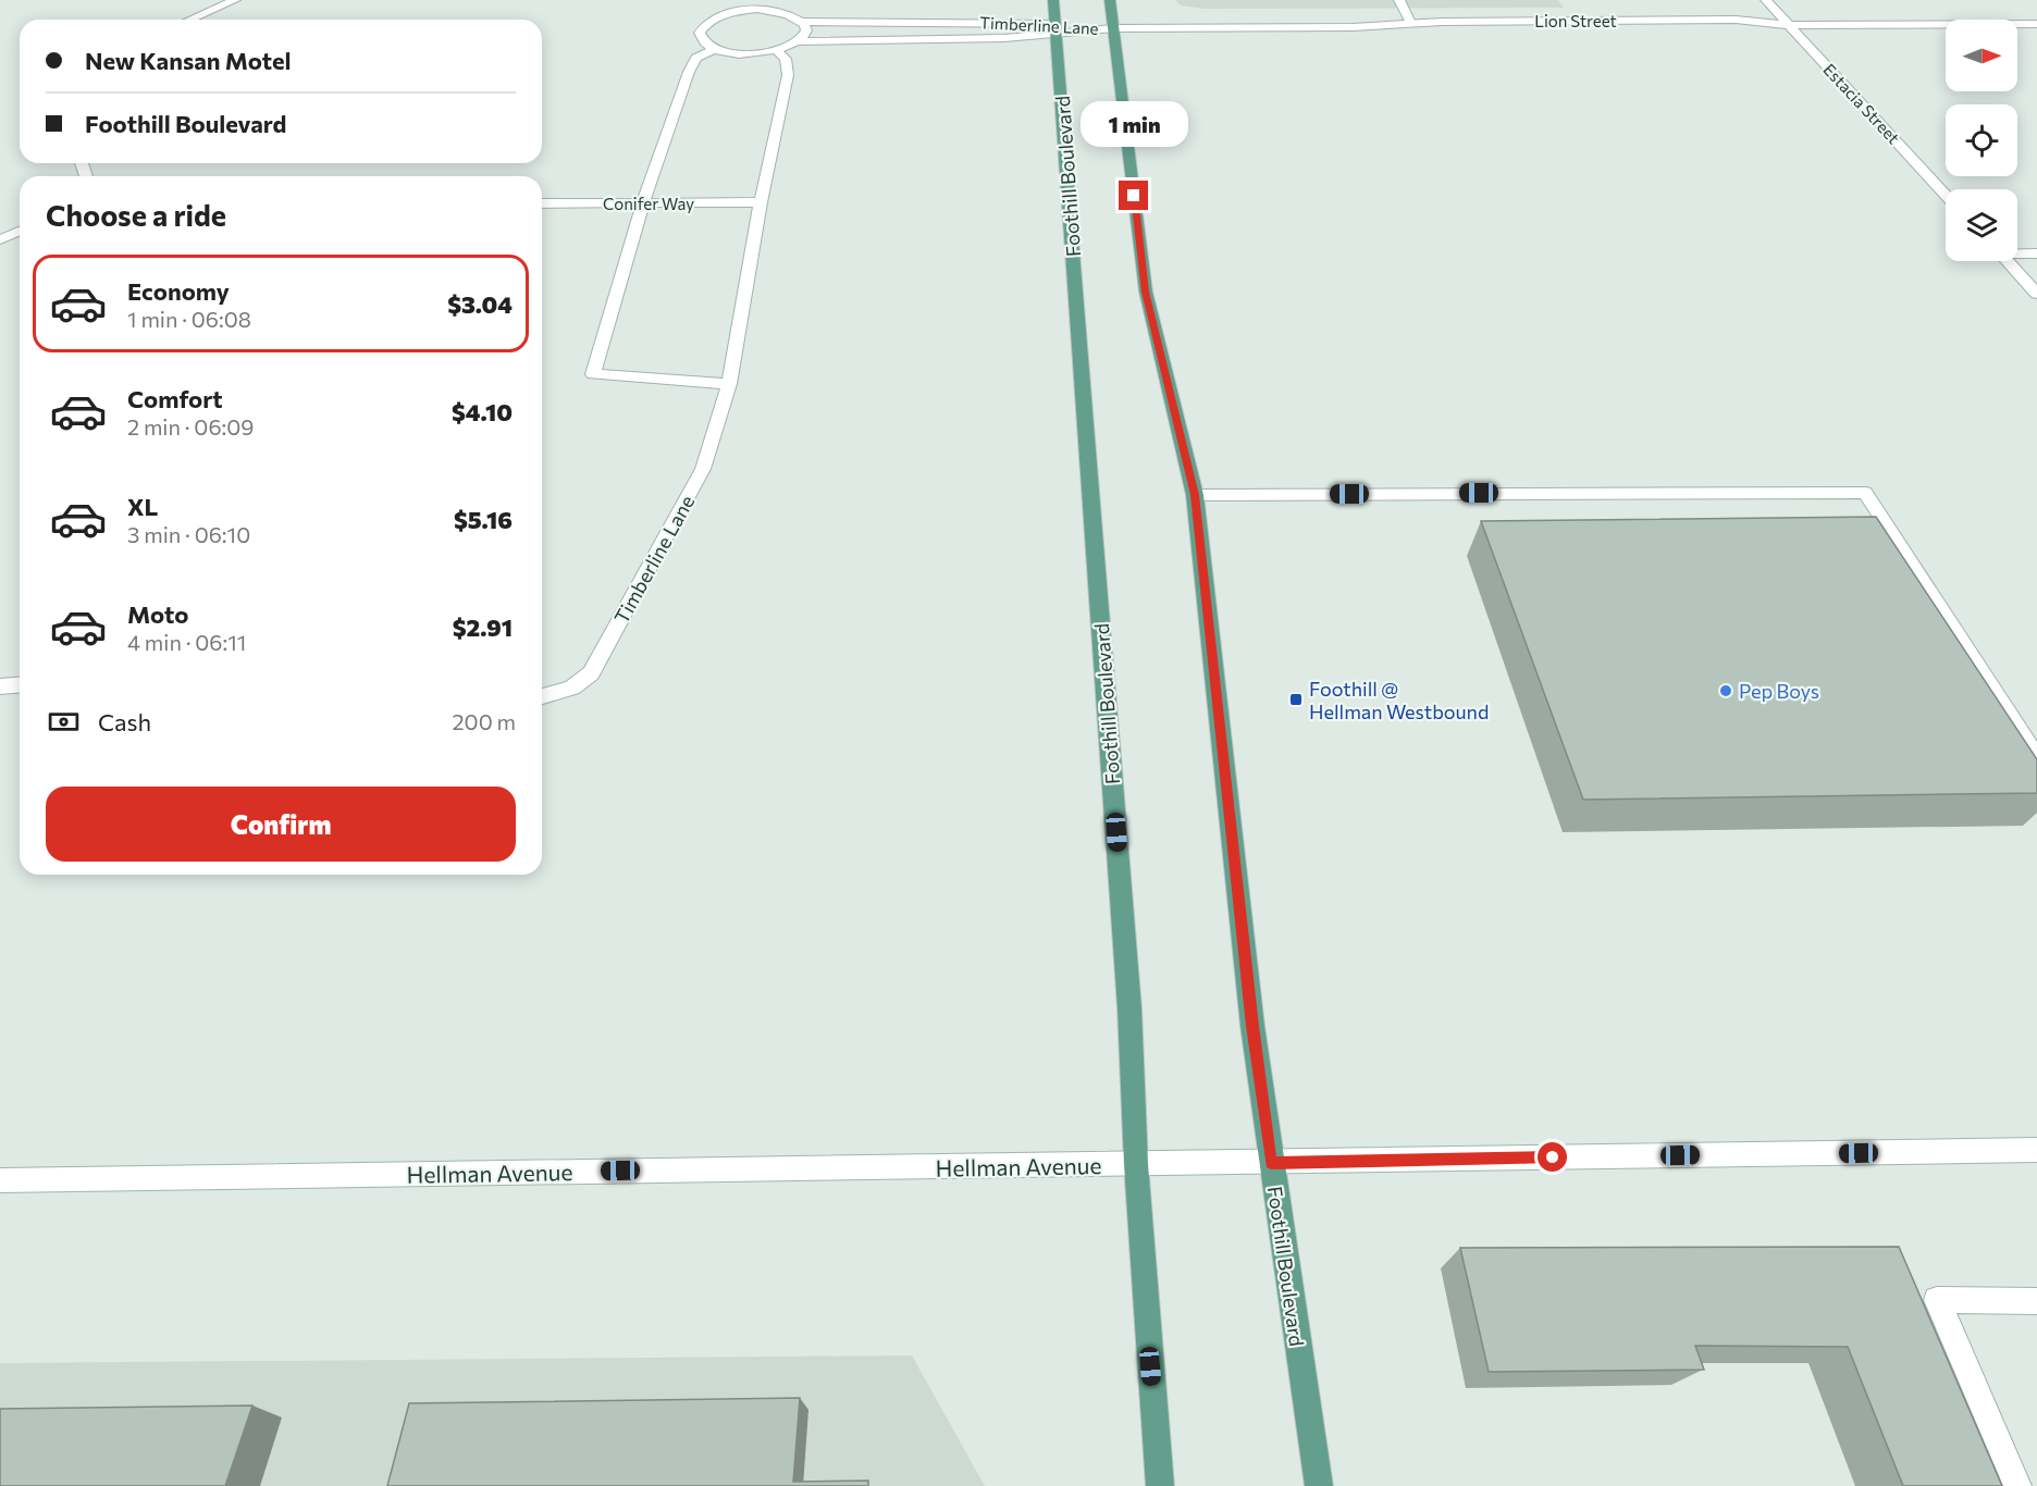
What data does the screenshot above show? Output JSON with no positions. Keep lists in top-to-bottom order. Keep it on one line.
{"streets":{"main road":["Foothill Boulevard"],"street":["Lion Street","Timberline Lane","Estacia Street","Conifer Way","Hellman Avenue"]},"crossings":[["Lion Street","Timberline Lane"],["Lion Street","Estacia Street"],["Lion Street","Foothill Boulevard"],["Timberline Lane","Foothill Boulevard"],["Timberline Lane","Conifer Way"],["Foothill Boulevard","Hellman Avenue"]],"places":{"other":["Pep Boys"],"transit":["Foothill @ Hellman Westbound"]},"north":"right","page":{"banner":["New Kansan Motel","Foothill Boulevard"],"bubble":"1 min","heading":"Choose a ride","list":[{"name":"Economy","note":"1 min · 06:08","value":"$3.04"},{"name":"Comfort","note":"2 min · 06:09","value":"$4.10"},{"name":"XL","note":"3 min · 06:10","value":"$5.16"},{"name":"Moto","note":"4 min · 06:11","value":"$2.91"}],"pay":["Cash","200 m"],"buttons":"Confirm"}}
